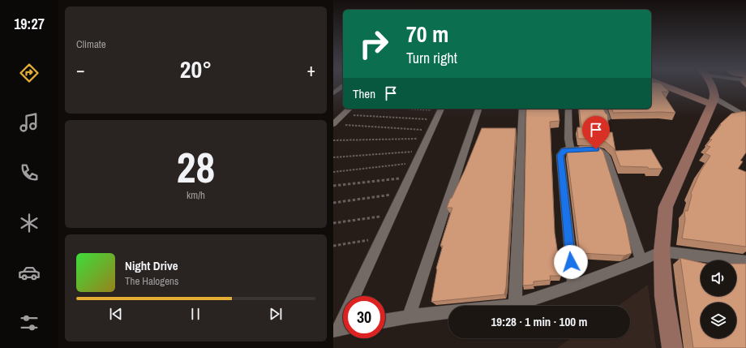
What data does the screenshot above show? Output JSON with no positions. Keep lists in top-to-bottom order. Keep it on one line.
{"page":{"tabs":"19:27","tile":["Climate",["28","km/h"]],"turn":["70 m","Turn right"],"heat":["−","20°","+"],"then":"Then","song":["Night Drive","The Halogens"],"limit":"30","trip":"19:28 · 1 min · 100 m"}}
